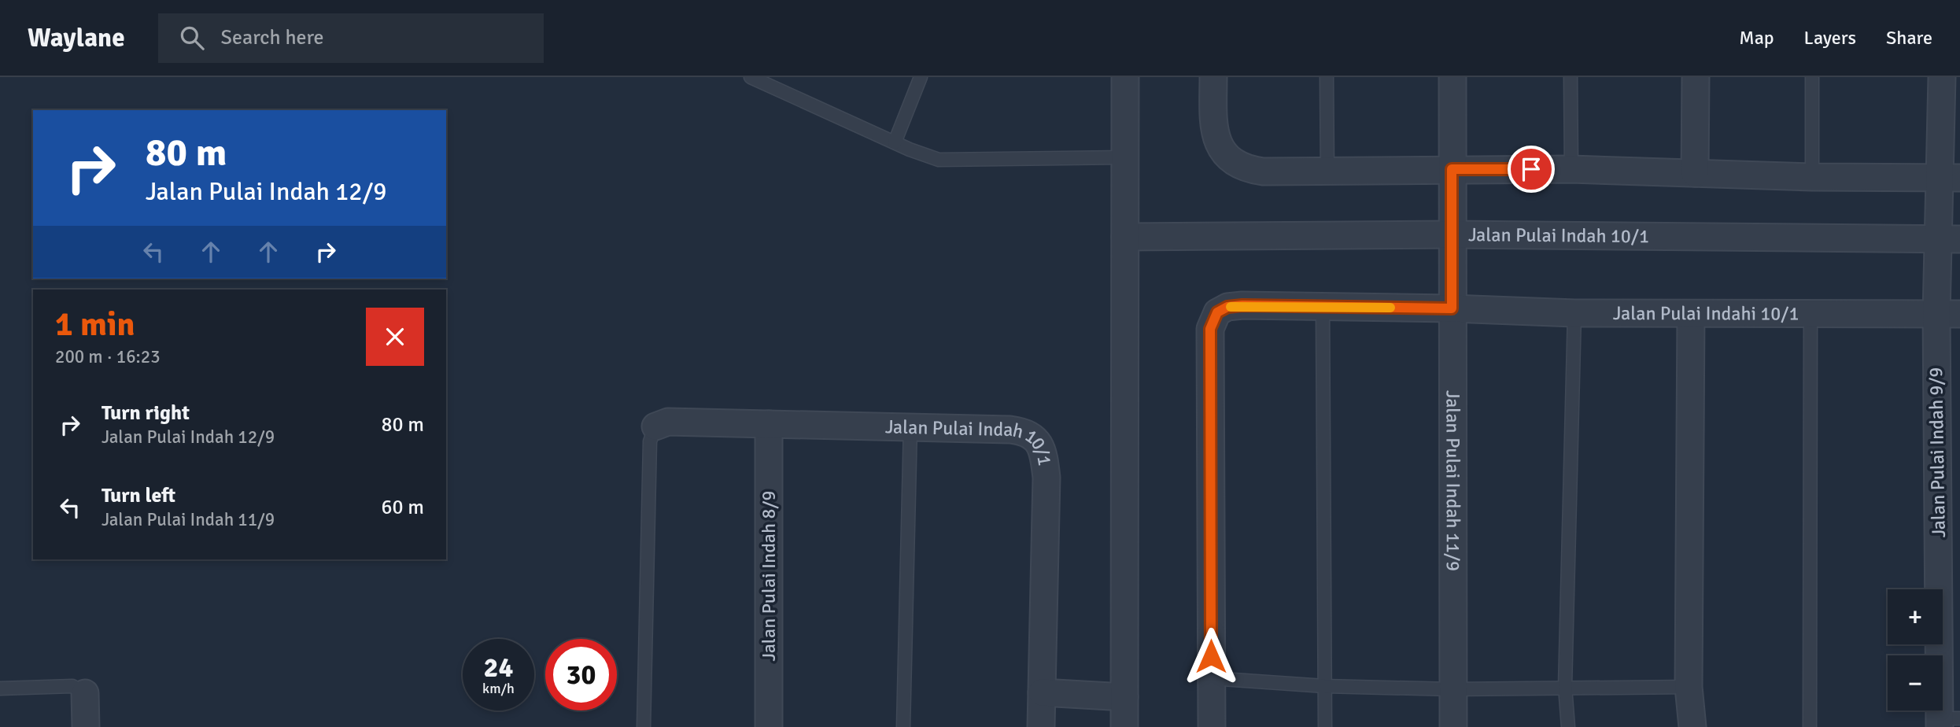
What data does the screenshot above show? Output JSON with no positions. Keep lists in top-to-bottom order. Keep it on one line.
{"streets":{"street":["Jalan Pulai Indah 10/1","Jalan Pulai Indahi 10/1","Jalan Pulai Indah 9/9","Jalan Pulai Indah 11/9","Jalan Pulai Indah 8/9"]},"crossings":[["Jalan Pulai Indah 10/1","Jalan Pulai Indah 9/9"],["Jalan Pulai Indah 10/1","Jalan Pulai Indah 11/9"],["Jalan Pulai Indah 10/1","Jalan Pulai Indah 8/9"],["Jalan Pulai Indahi 10/1","Jalan Pulai Indah 9/9"],["Jalan Pulai Indahi 10/1","Jalan Pulai Indah 11/9"]],"page":{"header":"Waylane","search":"Search here","nav":["Map","Layers","Share"],"turn":["80 m","Jalan Pulai Indah 12/9"],"heading":["1 min","200 m · 16:23"],"list":[{"name":"Turn right","note":"Jalan Pulai Indah 12/9","value":"80 m"},{"name":"Turn left","note":"Jalan Pulai Indah 11/9","value":"60 m"}],"map_buttons":["+","−"],"speed":"24 km/h","limit":"30"}}
